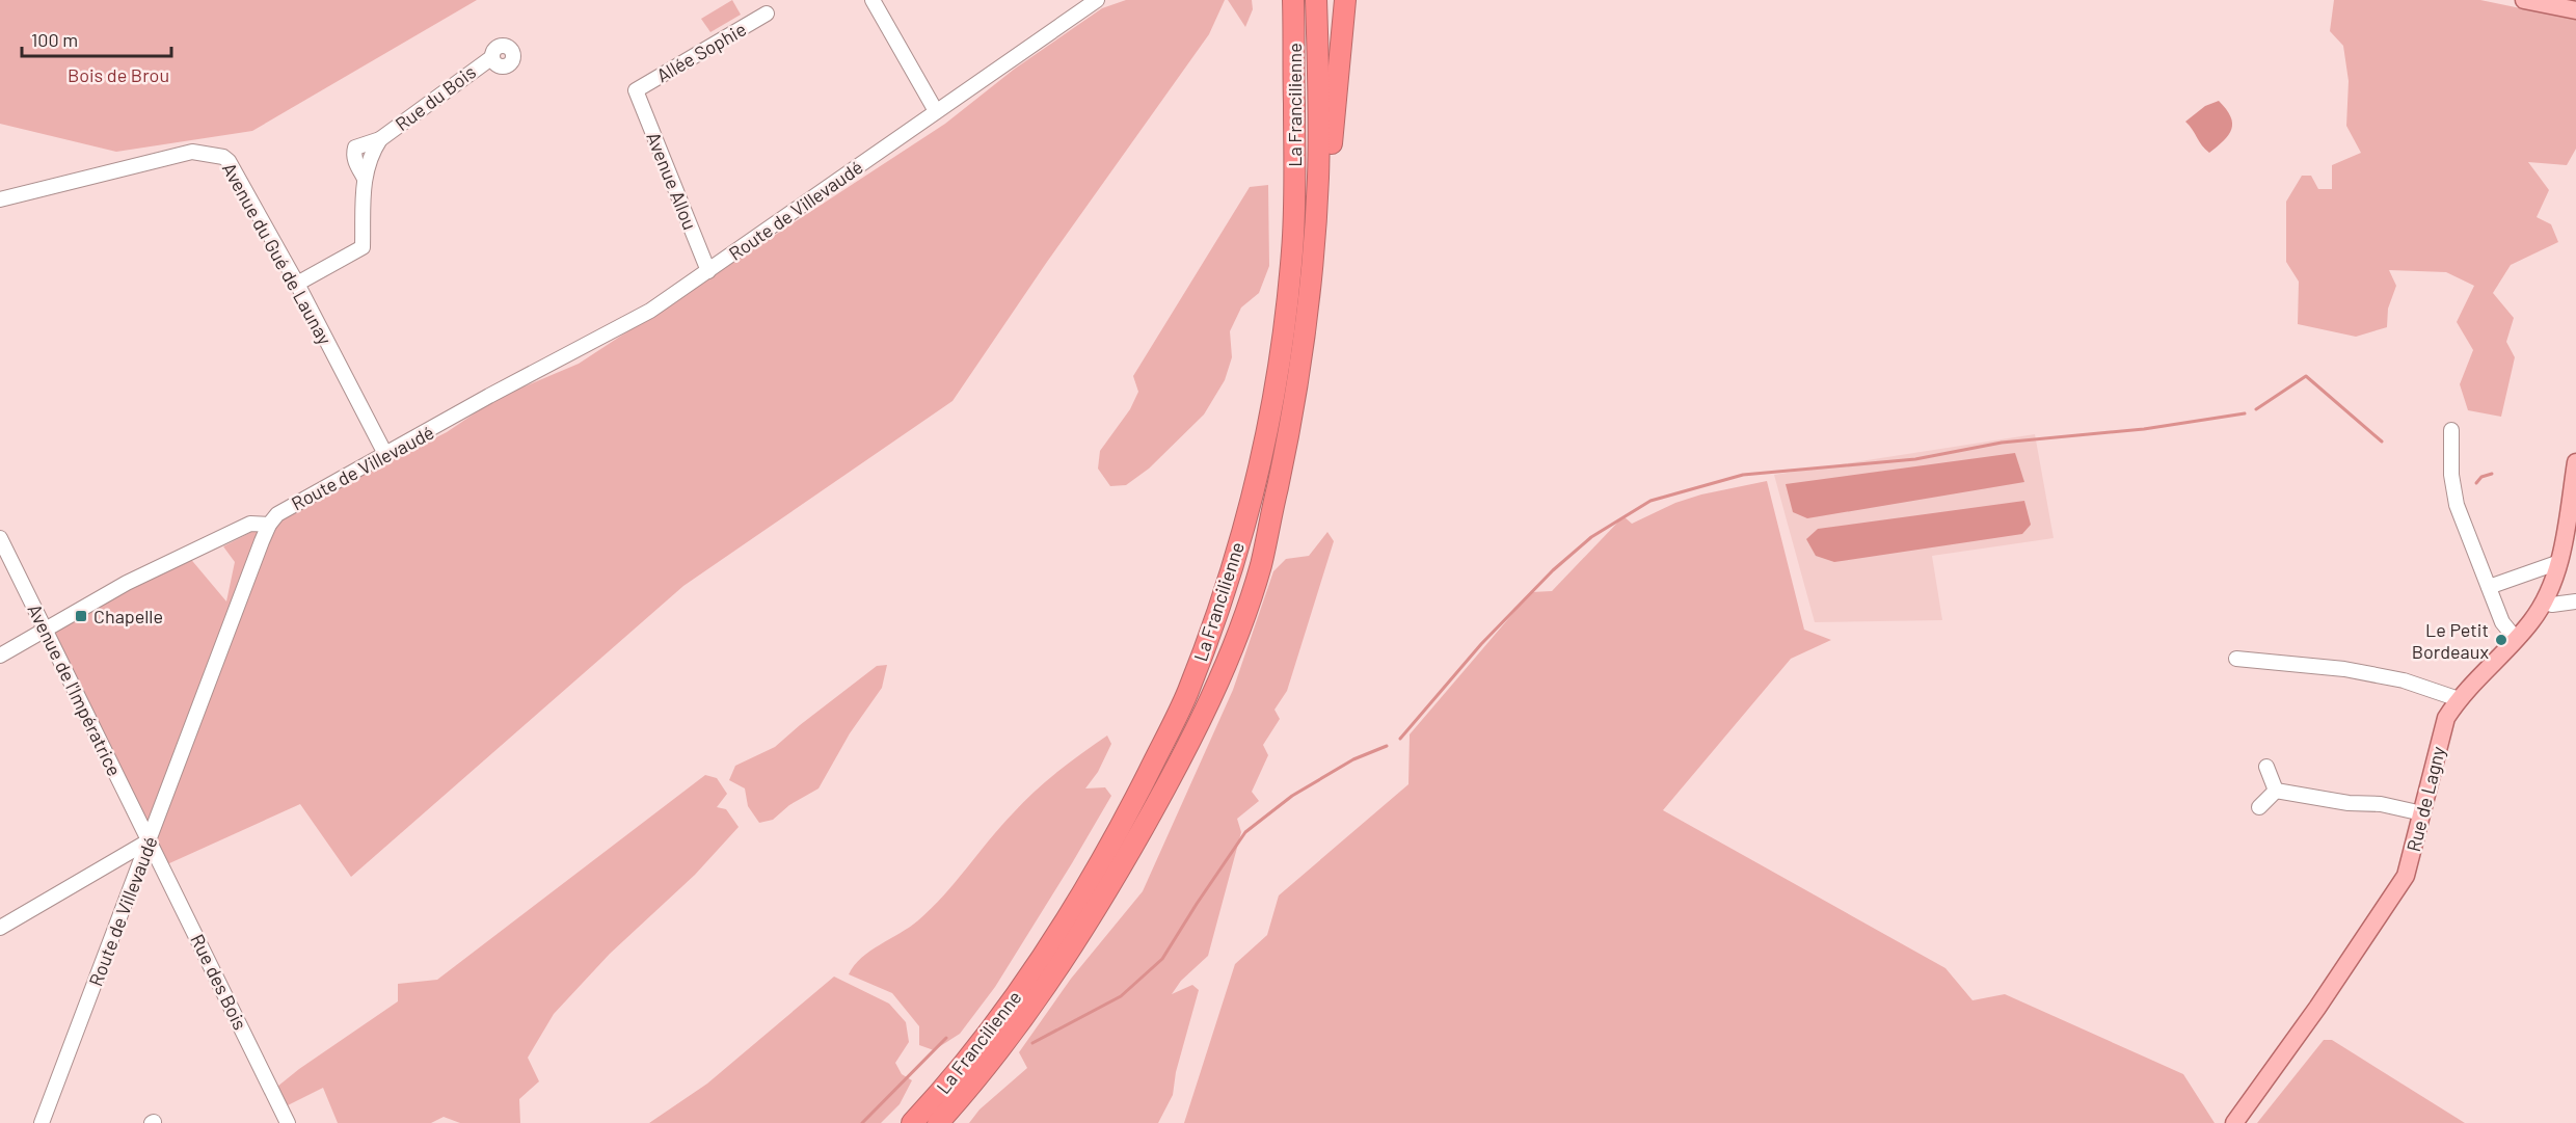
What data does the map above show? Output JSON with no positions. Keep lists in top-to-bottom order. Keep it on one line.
{"streets":{"highway":["La Francilienne"],"main road":["Rue de Lagny"],"street":["Allée Sophie","Rue du Bois","Avenue Allou","Route de Villevaudé","Avenue du Gué de Launay","Avenue de l'Impératrice","Rue des Bois"]},"crossings":[["Allée Sophie","Avenue Allou"],["Rue du Bois","Avenue du Gué de Launay"],["Avenue Allou","Route de Villevaudé"],["Route de Villevaudé","Avenue du Gué de Launay"],["Route de Villevaudé","Avenue de l'Impératrice"],["Route de Villevaudé","Rue des Bois"],["Avenue de l'Impératrice","Rue des Bois"]],"parks":["Bois de Brou"],"places":{"transit":["Chapelle"],"other":["Le Petit Bordeaux"]},"scale_bar":"100 m"}
